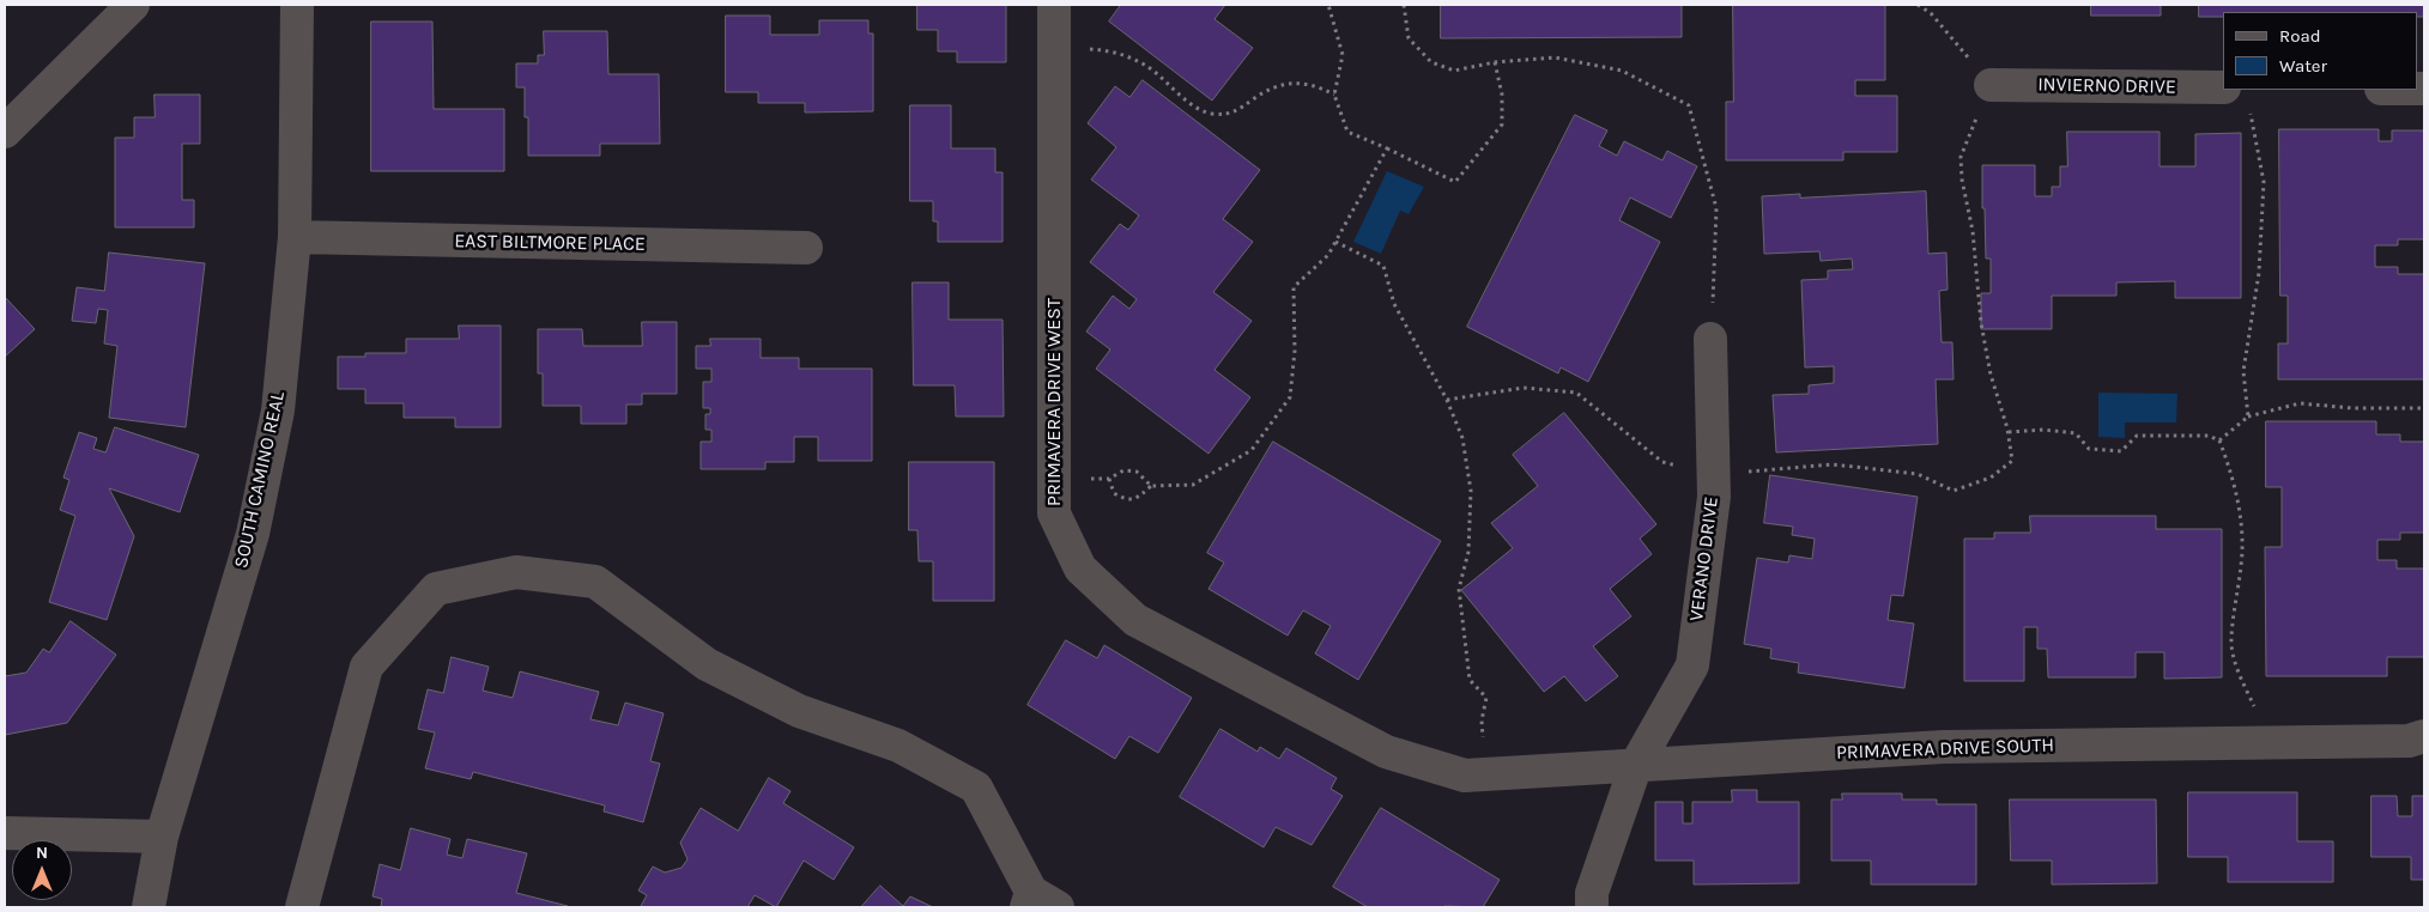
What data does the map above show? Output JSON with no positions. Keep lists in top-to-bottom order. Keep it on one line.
{"streets":{"street":["INVIERNO DRIVE","EAST BILTMORE PLACE","PRIMAVERA DRIVE WEST","SOUTH CAMINO REAL","VERANO DRIVE","PRIMAVERA DRIVE SOUTH"]},"crossings":[["EAST BILTMORE PLACE","SOUTH CAMINO REAL"],["PRIMAVERA DRIVE WEST","PRIMAVERA DRIVE SOUTH"],["VERANO DRIVE","PRIMAVERA DRIVE SOUTH"]],"legend":["Road","Water"],"north":"top"}
